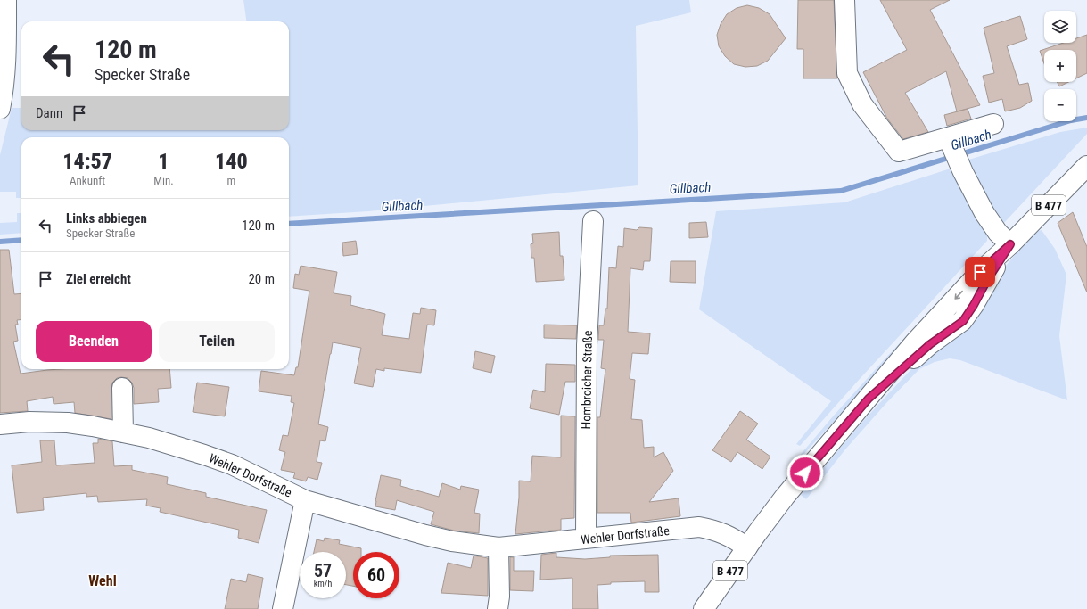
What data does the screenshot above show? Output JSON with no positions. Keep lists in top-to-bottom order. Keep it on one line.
{"streets":{"street":["B 477","Hombroicher Straße","Wehler Dorfstraße"]},"crossings":[["B 477","Wehler Dorfstraße"],["Hombroicher Straße","Wehler Dorfstraße"]],"districts":["Wehl"],"water":["Gillbach"],"page":{"map_buttons":["+","−"],"turn":["120 m","Specker Straße"],"then":"Dann","eta":["14:57","Ankunft","1","Min.","140","m"],"list":[{"name":"Links abbiegen","note":"Specker Straße","value":"120 m"},{"name":"Ziel erreicht","value":"20 m"}],"buttons":["Beenden","Teilen"],"speed":"57 km/h","limit":"60"}}
